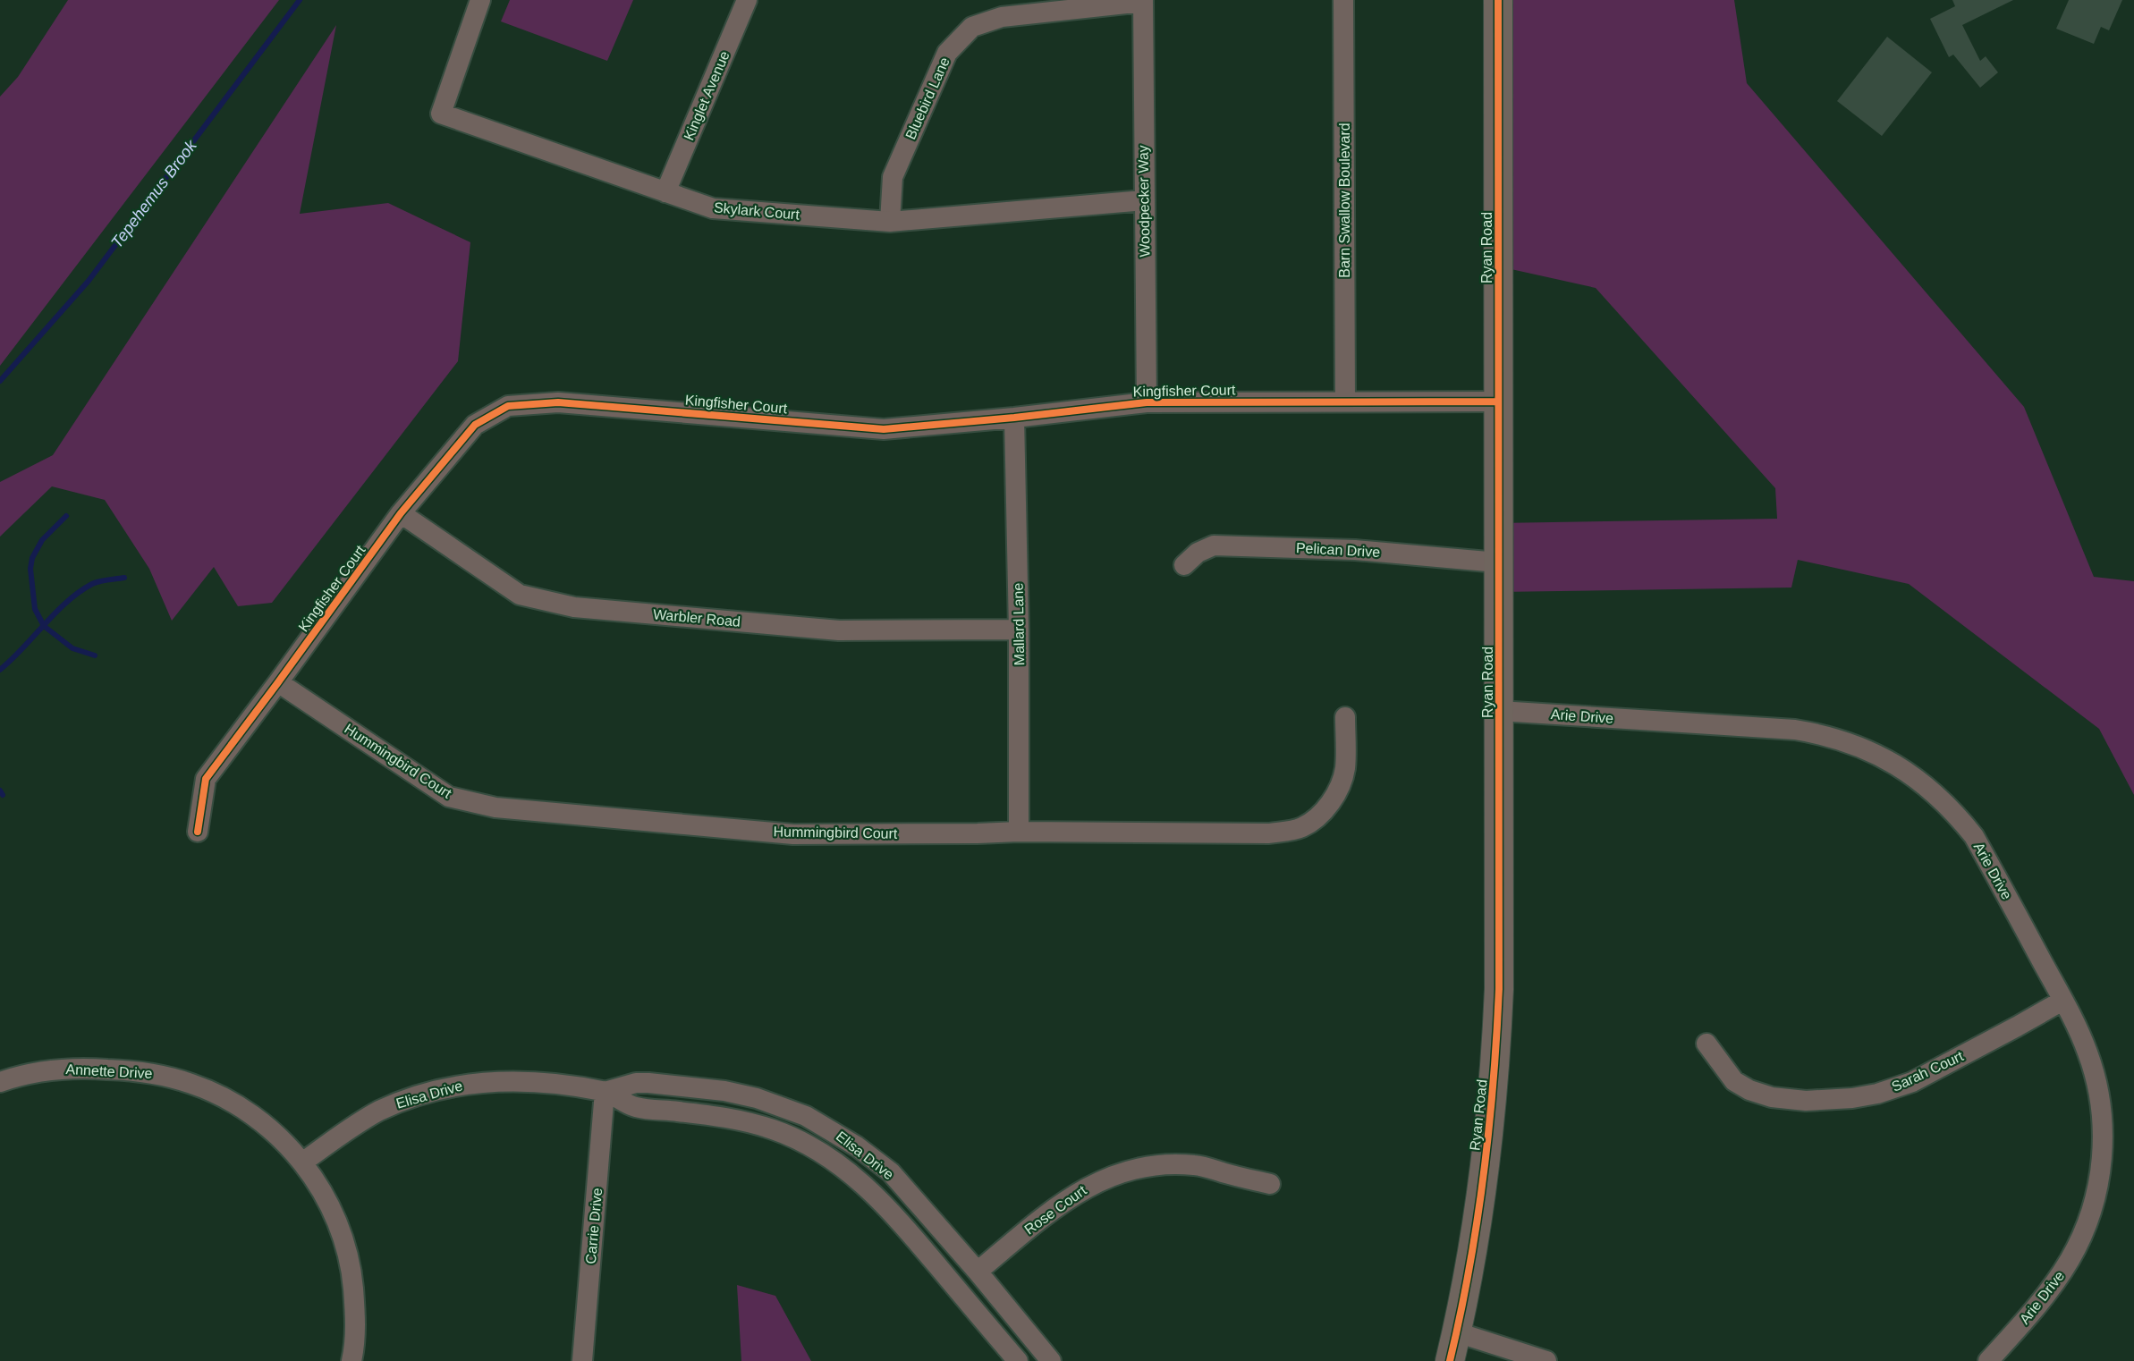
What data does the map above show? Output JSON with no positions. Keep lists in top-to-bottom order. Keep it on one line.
{"streets":{"street":["Kinglet Avenue","Bluebird Lane","Barn Swallow Boulevard","Woodpecker Way","Skylark Court","Ryan Road","Kingfisher Court","Pelican Drive","Warbler Road","Mallard Lane","Arie Drive","Hummingbird Court","Annette Drive","Sarah Court","Elisa Drive","Rose Court","Carrie Drive"]},"crossings":[["Kinglet Avenue","Skylark Court"],["Bluebird Lane","Woodpecker Way"],["Bluebird Lane","Skylark Court"],["Barn Swallow Boulevard","Kingfisher Court"],["Woodpecker Way","Skylark Court"],["Woodpecker Way","Kingfisher Court"],["Ryan Road","Kingfisher Court"],["Ryan Road","Pelican Drive"],["Ryan Road","Arie Drive"],["Kingfisher Court","Warbler Road"],["Kingfisher Court","Mallard Lane"],["Kingfisher Court","Hummingbird Court"],["Warbler Road","Mallard Lane"],["Mallard Lane","Hummingbird Court"],["Arie Drive","Sarah Court"],["Annette Drive","Elisa Drive"],["Elisa Drive","Rose Court"],["Elisa Drive","Carrie Drive"]],"water":["Tepehemus Brook"]}
